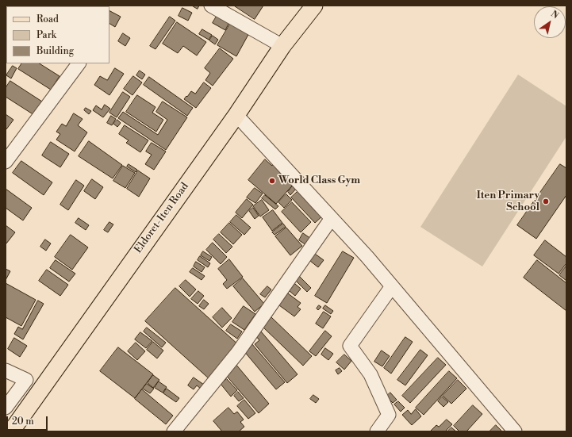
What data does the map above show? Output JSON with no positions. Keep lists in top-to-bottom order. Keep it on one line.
{"streets":{"main road":["Eldoret-Iten Road"]},"places":["World Class Gym","Iten Primary School"],"legend":["Road","Park","Building"],"scale_bar":"20 m","north":"top right"}
